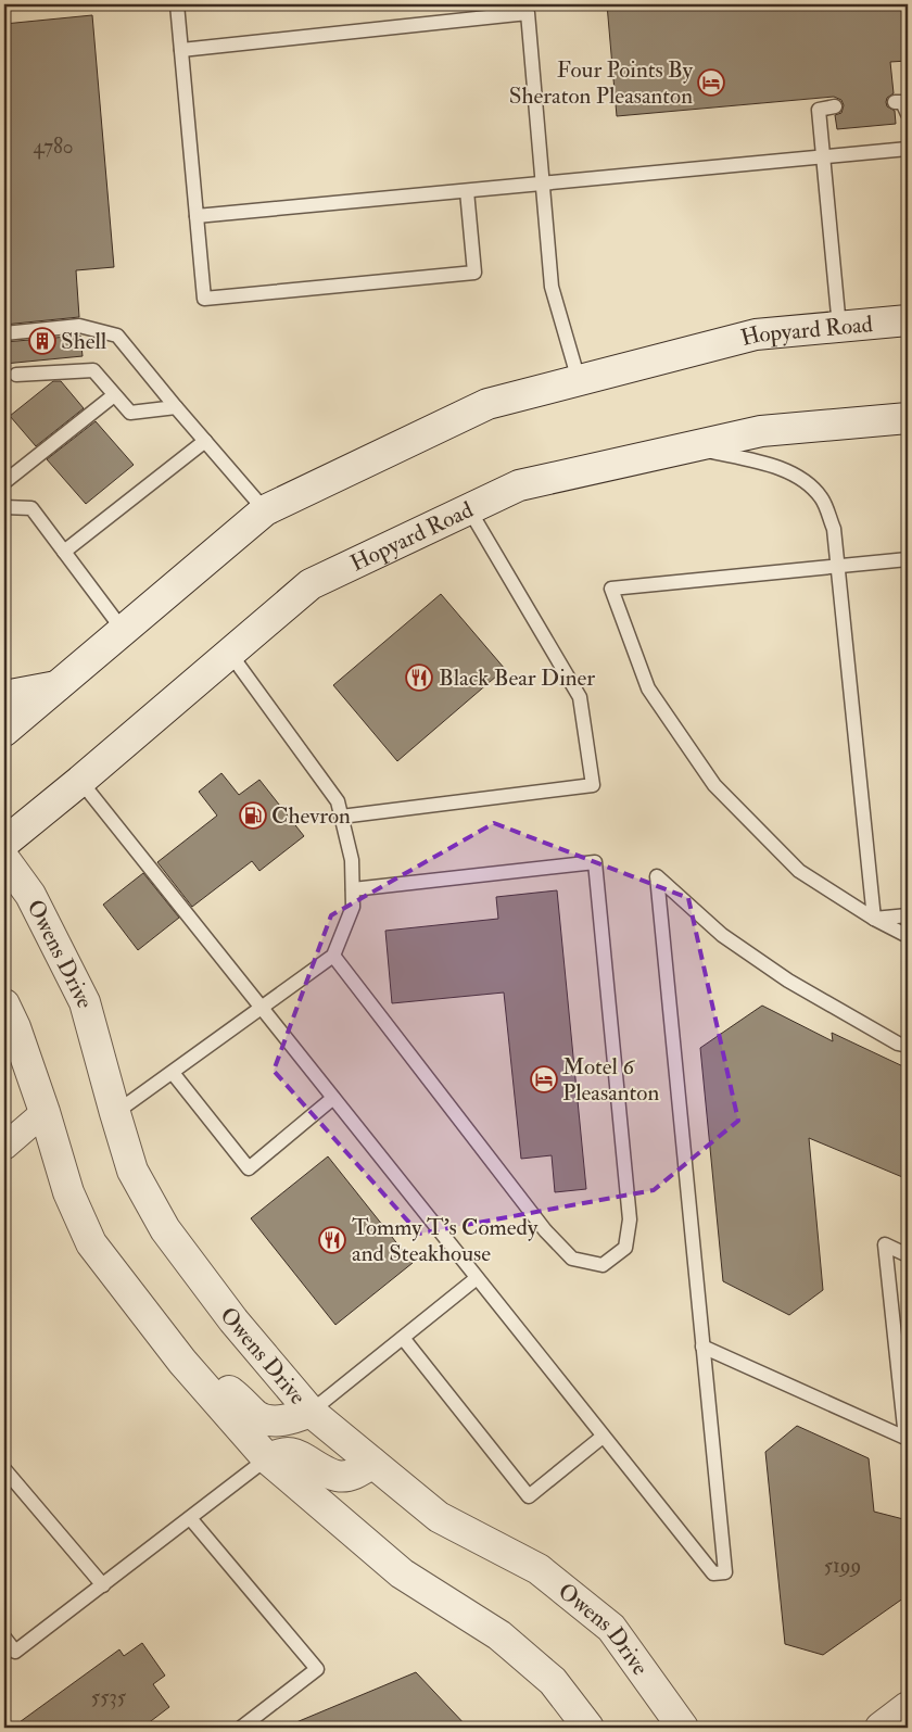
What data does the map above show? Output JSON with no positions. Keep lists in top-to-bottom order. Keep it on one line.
{"streets":{"street":["Hopyard Road","Owens Drive"]},"places":{"hotel":["Four Points By Sheraton Pleasanton","Motel 6 Pleasanton"],"building":["Shell"],"restaurant":["Black Bear Diner","Tommy T's Comedy and Steakhouse"],"fuel station":["Chevron"]},"house_numbers":["4780","5199","5535"]}
